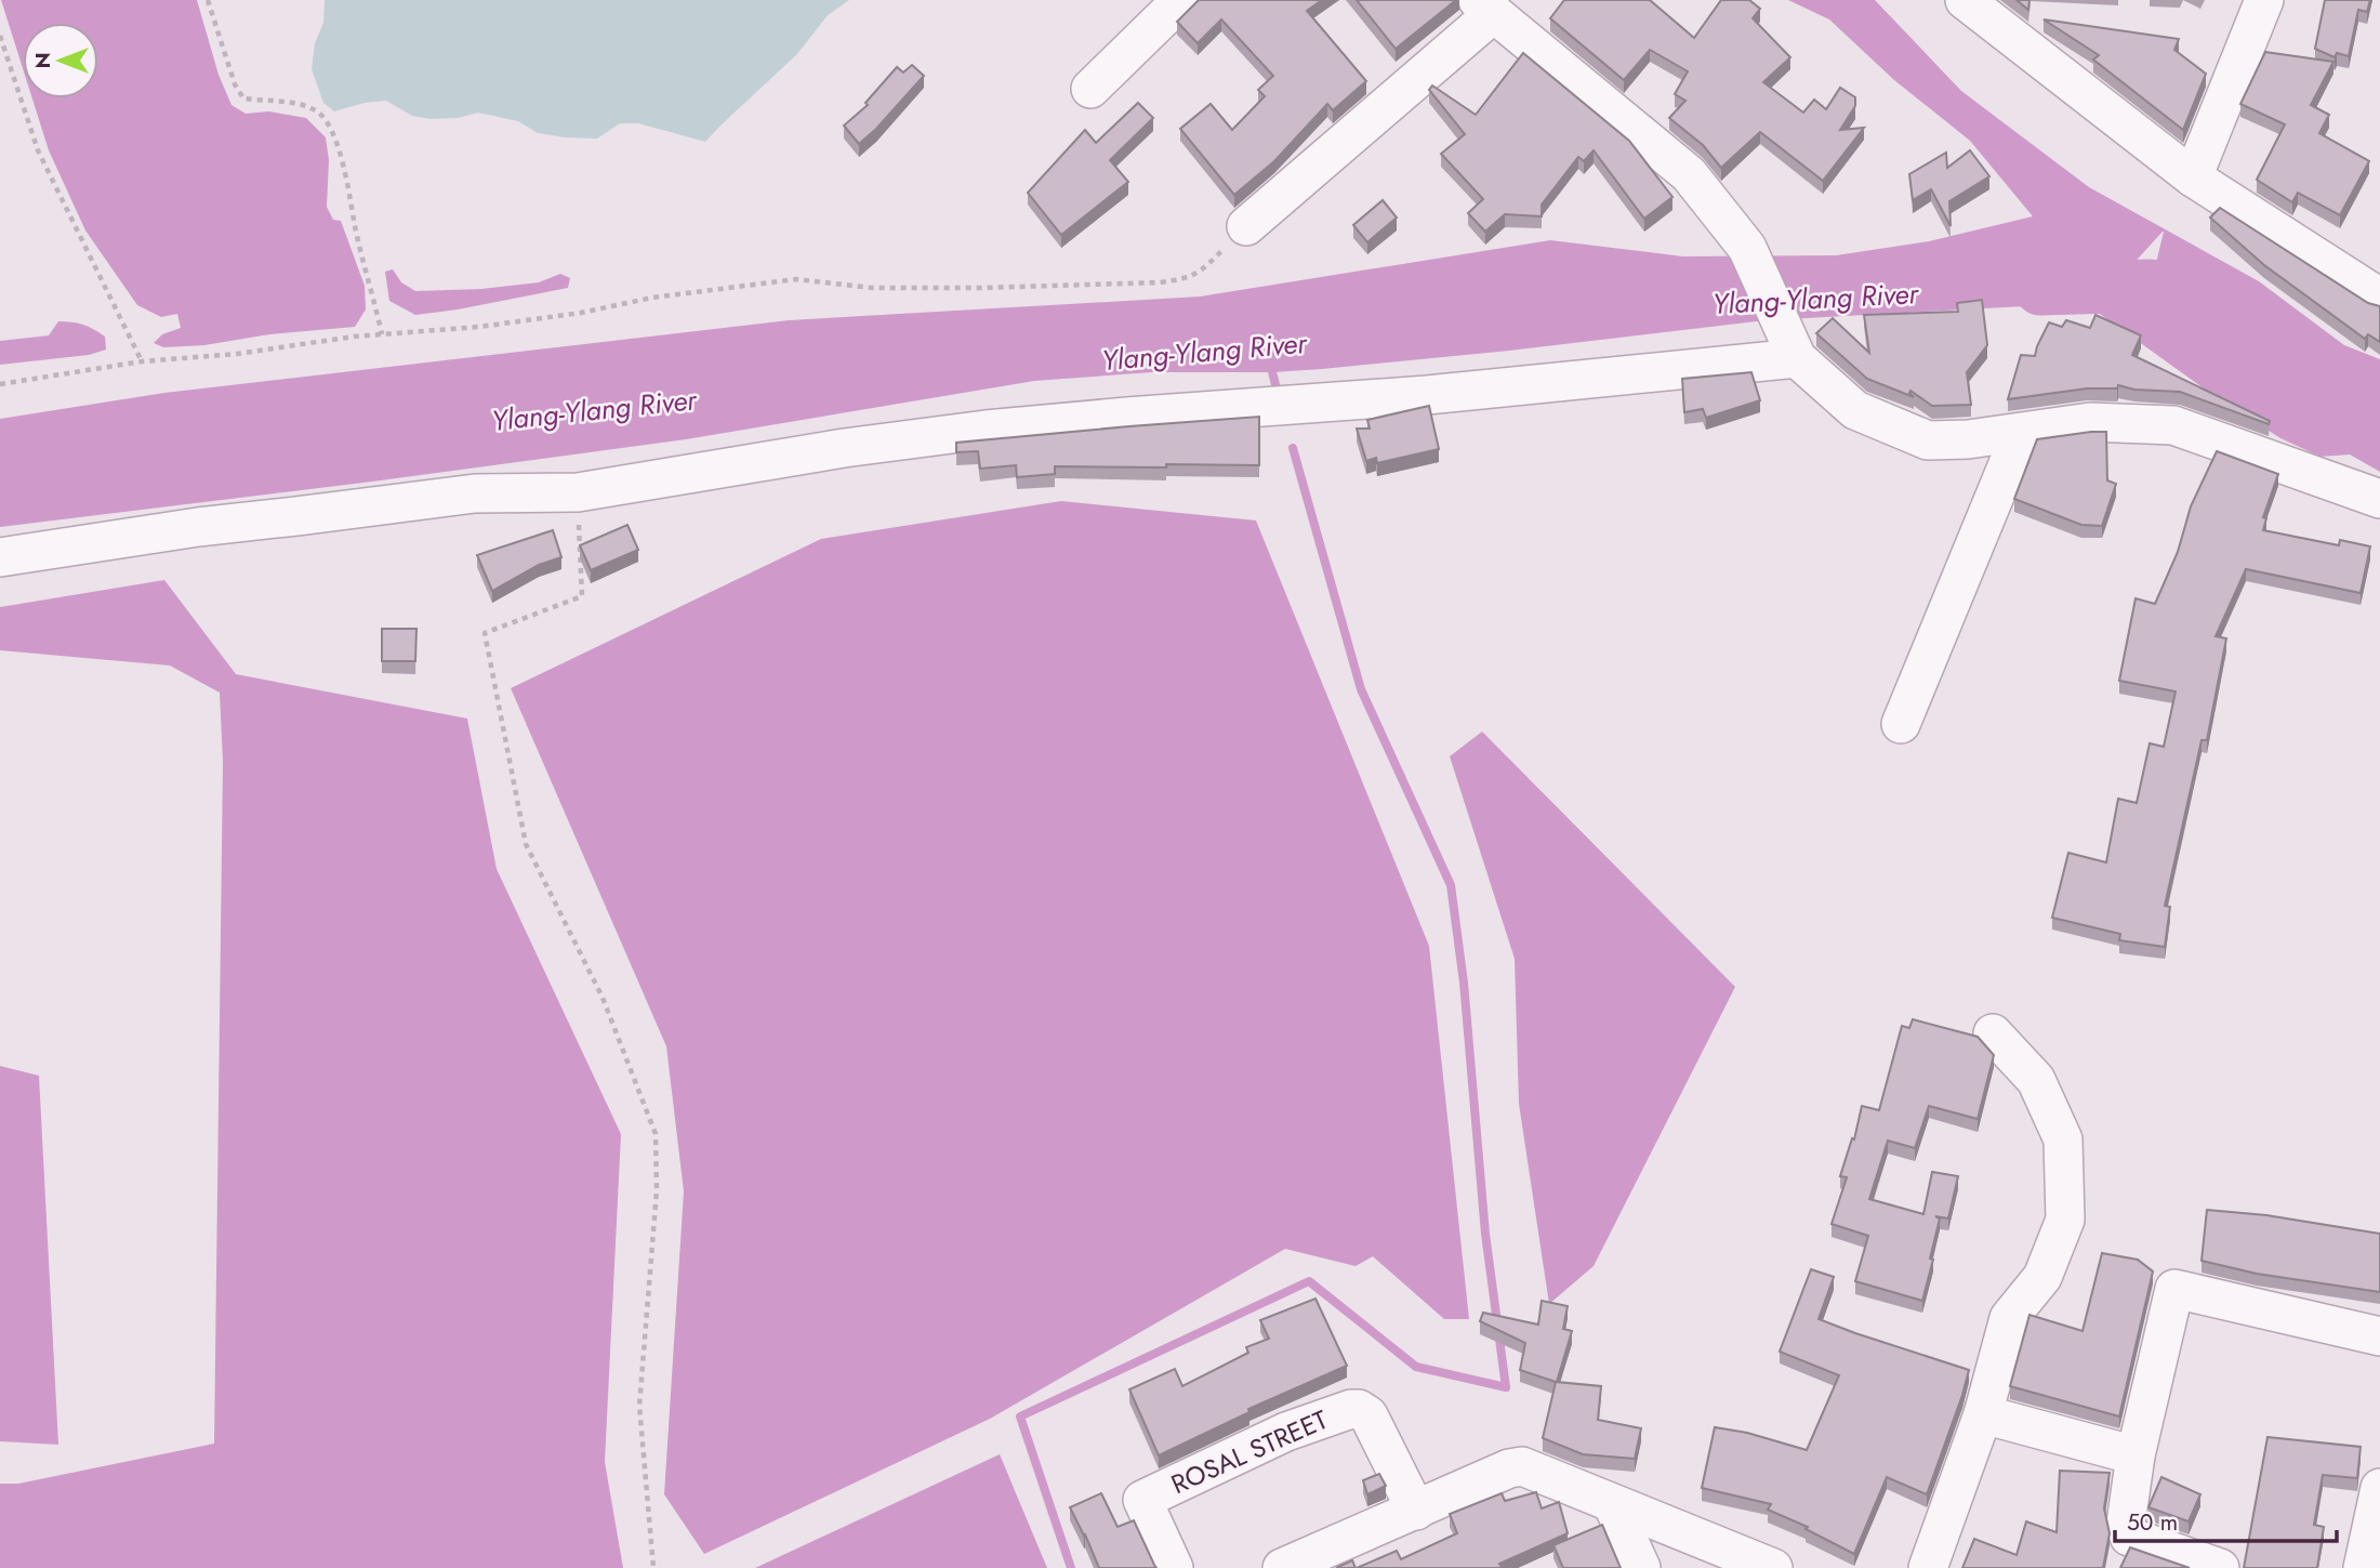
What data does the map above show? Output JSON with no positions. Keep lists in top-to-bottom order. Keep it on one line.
{"streets":{"street":["ROSAL STREET"]},"water":["Ylang-Ylang River"],"scale_bar":"50 m","north":"left"}
